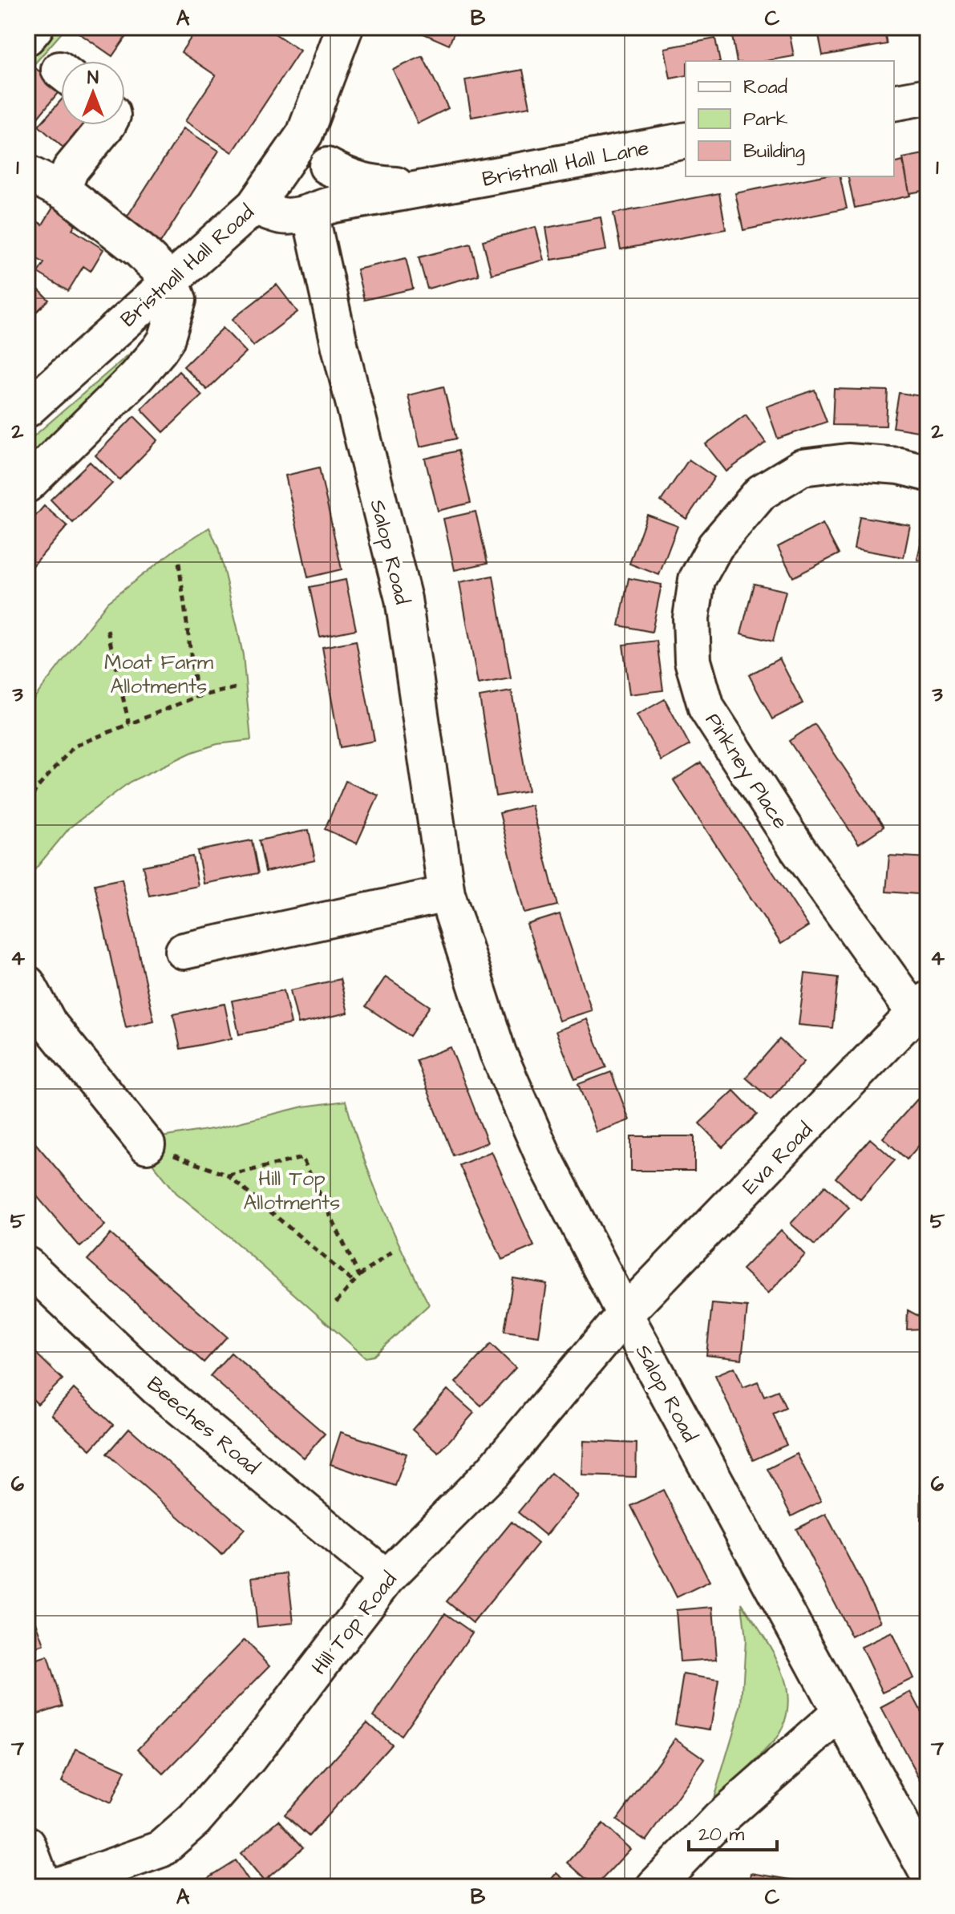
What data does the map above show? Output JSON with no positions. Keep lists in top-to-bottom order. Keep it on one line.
{"streets":{"street":["Bristnall Hall Lane","Bristnall Hall Road","Salop Road","Pinkney Place","Eva Road","Beeches Road","Hill Top Road"]},"crossings":[["Bristnall Hall Lane","Bristnall Hall Road"],["Bristnall Hall Lane","Salop Road"],["Salop Road","Eva Road"],["Salop Road","Hill Top Road"],["Pinkney Place","Eva Road"],["Eva Road","Hill Top Road"],["Beeches Road","Hill Top Road"]],"parks":["Moat Farm Allotments","Hill Top Allotments"],"legend":["Road","Park","Building"],"scale_bar":"20 m","north":"top","grid":{"columns":["A","B","C"],"rows":["1","2","3","4","5","6","7"]}}
